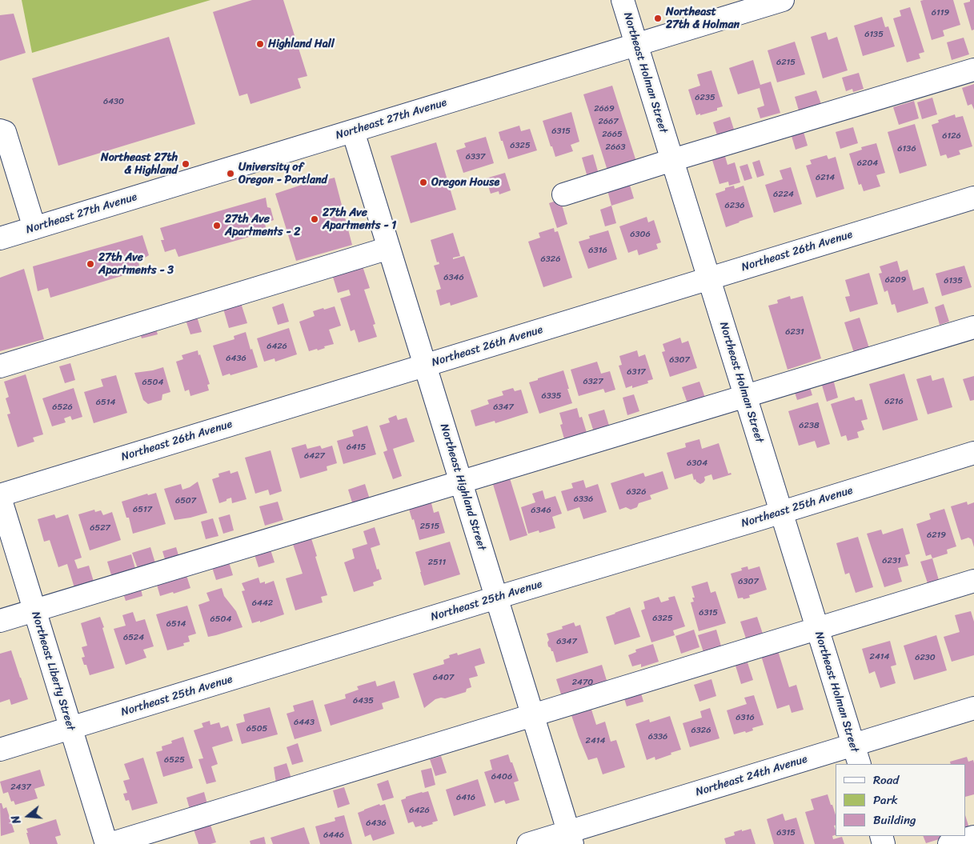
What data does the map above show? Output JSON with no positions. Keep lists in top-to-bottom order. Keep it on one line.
{"streets":{"street":["Northeast Holman Street","Northeast 27th Avenue","Northeast 26th Avenue","Northeast Highland Street","Northeast 25th Avenue","Northeast Liberty Street","Northeast 24th Avenue"]},"crossings":[["Northeast Holman Street","Northeast 27th Avenue"],["Northeast Holman Street","Northeast 26th Avenue"],["Northeast Holman Street","Northeast 25th Avenue"],["Northeast Holman Street","Northeast 24th Avenue"],["Northeast 27th Avenue","Northeast Highland Street"],["Northeast 26th Avenue","Northeast Highland Street"],["Northeast 26th Avenue","Northeast Liberty Street"],["Northeast Highland Street","Northeast 25th Avenue"],["Northeast Highland Street","Northeast 24th Avenue"],["Northeast 25th Avenue","Northeast Liberty Street"]],"places":["Northeast 27th & Holman","Highland Hall","Northeast 27th & Highland","University of Oregon - Portland","Oregon House","27th Ave Apartments - 1","27th Ave Apartments - 2","27th Ave Apartments - 3"],"house_numbers":["6119","6135","6215","6235","6430","2669","2667","6315","2665","6126","6325","2663","6136","6337","6204","6214","6224","6236","6306","6316","6326","6346","6209","6135","6231","6426","6436","6307","6317","6327","6504","6335","6216","6514","6526","6347","6238","6415","6427","6304","6326","6336","6507","6517","6346","2515","6527","6219","6231","2511","6307","6442","6315","6325","6504","6514","6524","6347","2414","6230","6407","2470","6435","6316","6443","6505","6326","6336","2414","6525","6406","2437","6416","6426","6436","6315","6446"],"legend":["Road","Park","Building"],"north":"left"}
